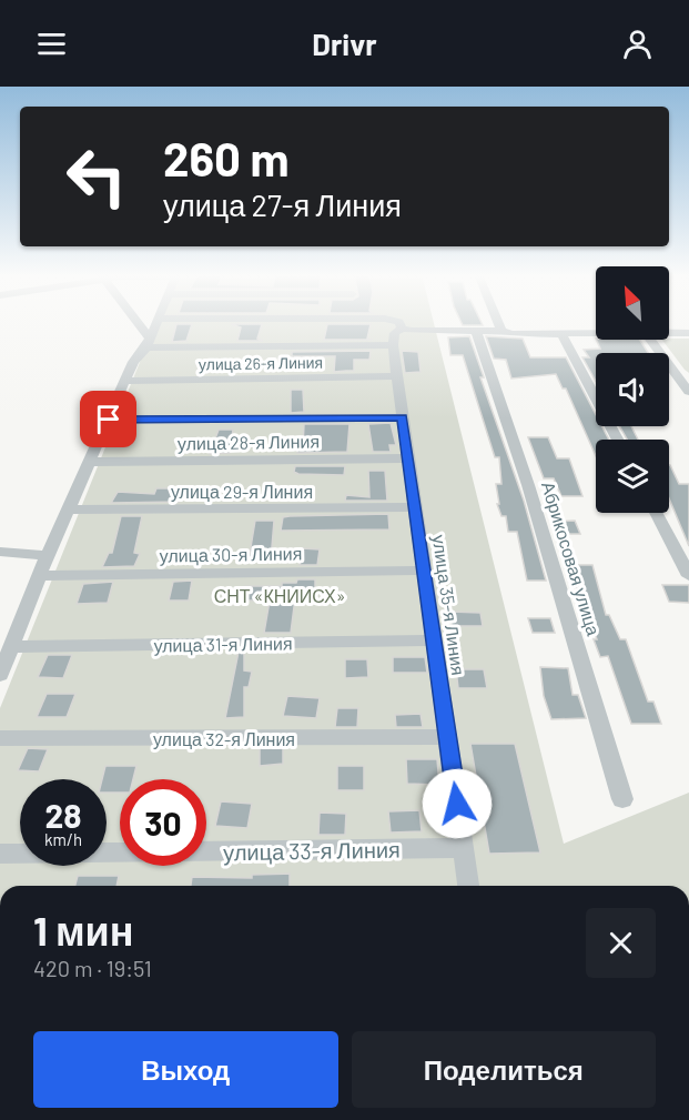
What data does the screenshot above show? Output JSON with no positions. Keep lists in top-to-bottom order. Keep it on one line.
{"streets":{"street":["улица 26-я Линия","улица 28-я Линия","улица 29-я Линия","улица 30-я Линия","Абрикосовая улица","улица 35-я Линия","улица 31-я Линия","улица 32-я Линия","улица 33-я Линия"]},"crossings":[["улица 26-я Линия","улица 35-я Линия"],["улица 28-я Линия","улица 35-я Линия"],["улица 29-я Линия","улица 35-я Линия"],["улица 30-я Линия","улица 35-я Линия"],["улица 35-я Линия","улица 31-я Линия"],["улица 35-я Линия","улица 32-я Линия"],["улица 35-я Линия","улица 33-я Линия"]],"parks":["СНТ «КНИИСХ»"],"north":"top left","page":{"header":"Drivr","turn":["260 m","улица 27-я Линия"],"speed":"28 km/h","limit":"30","heading":["1 мин","420 m · 19:51"],"buttons":["Выход","Поделиться"]}}
